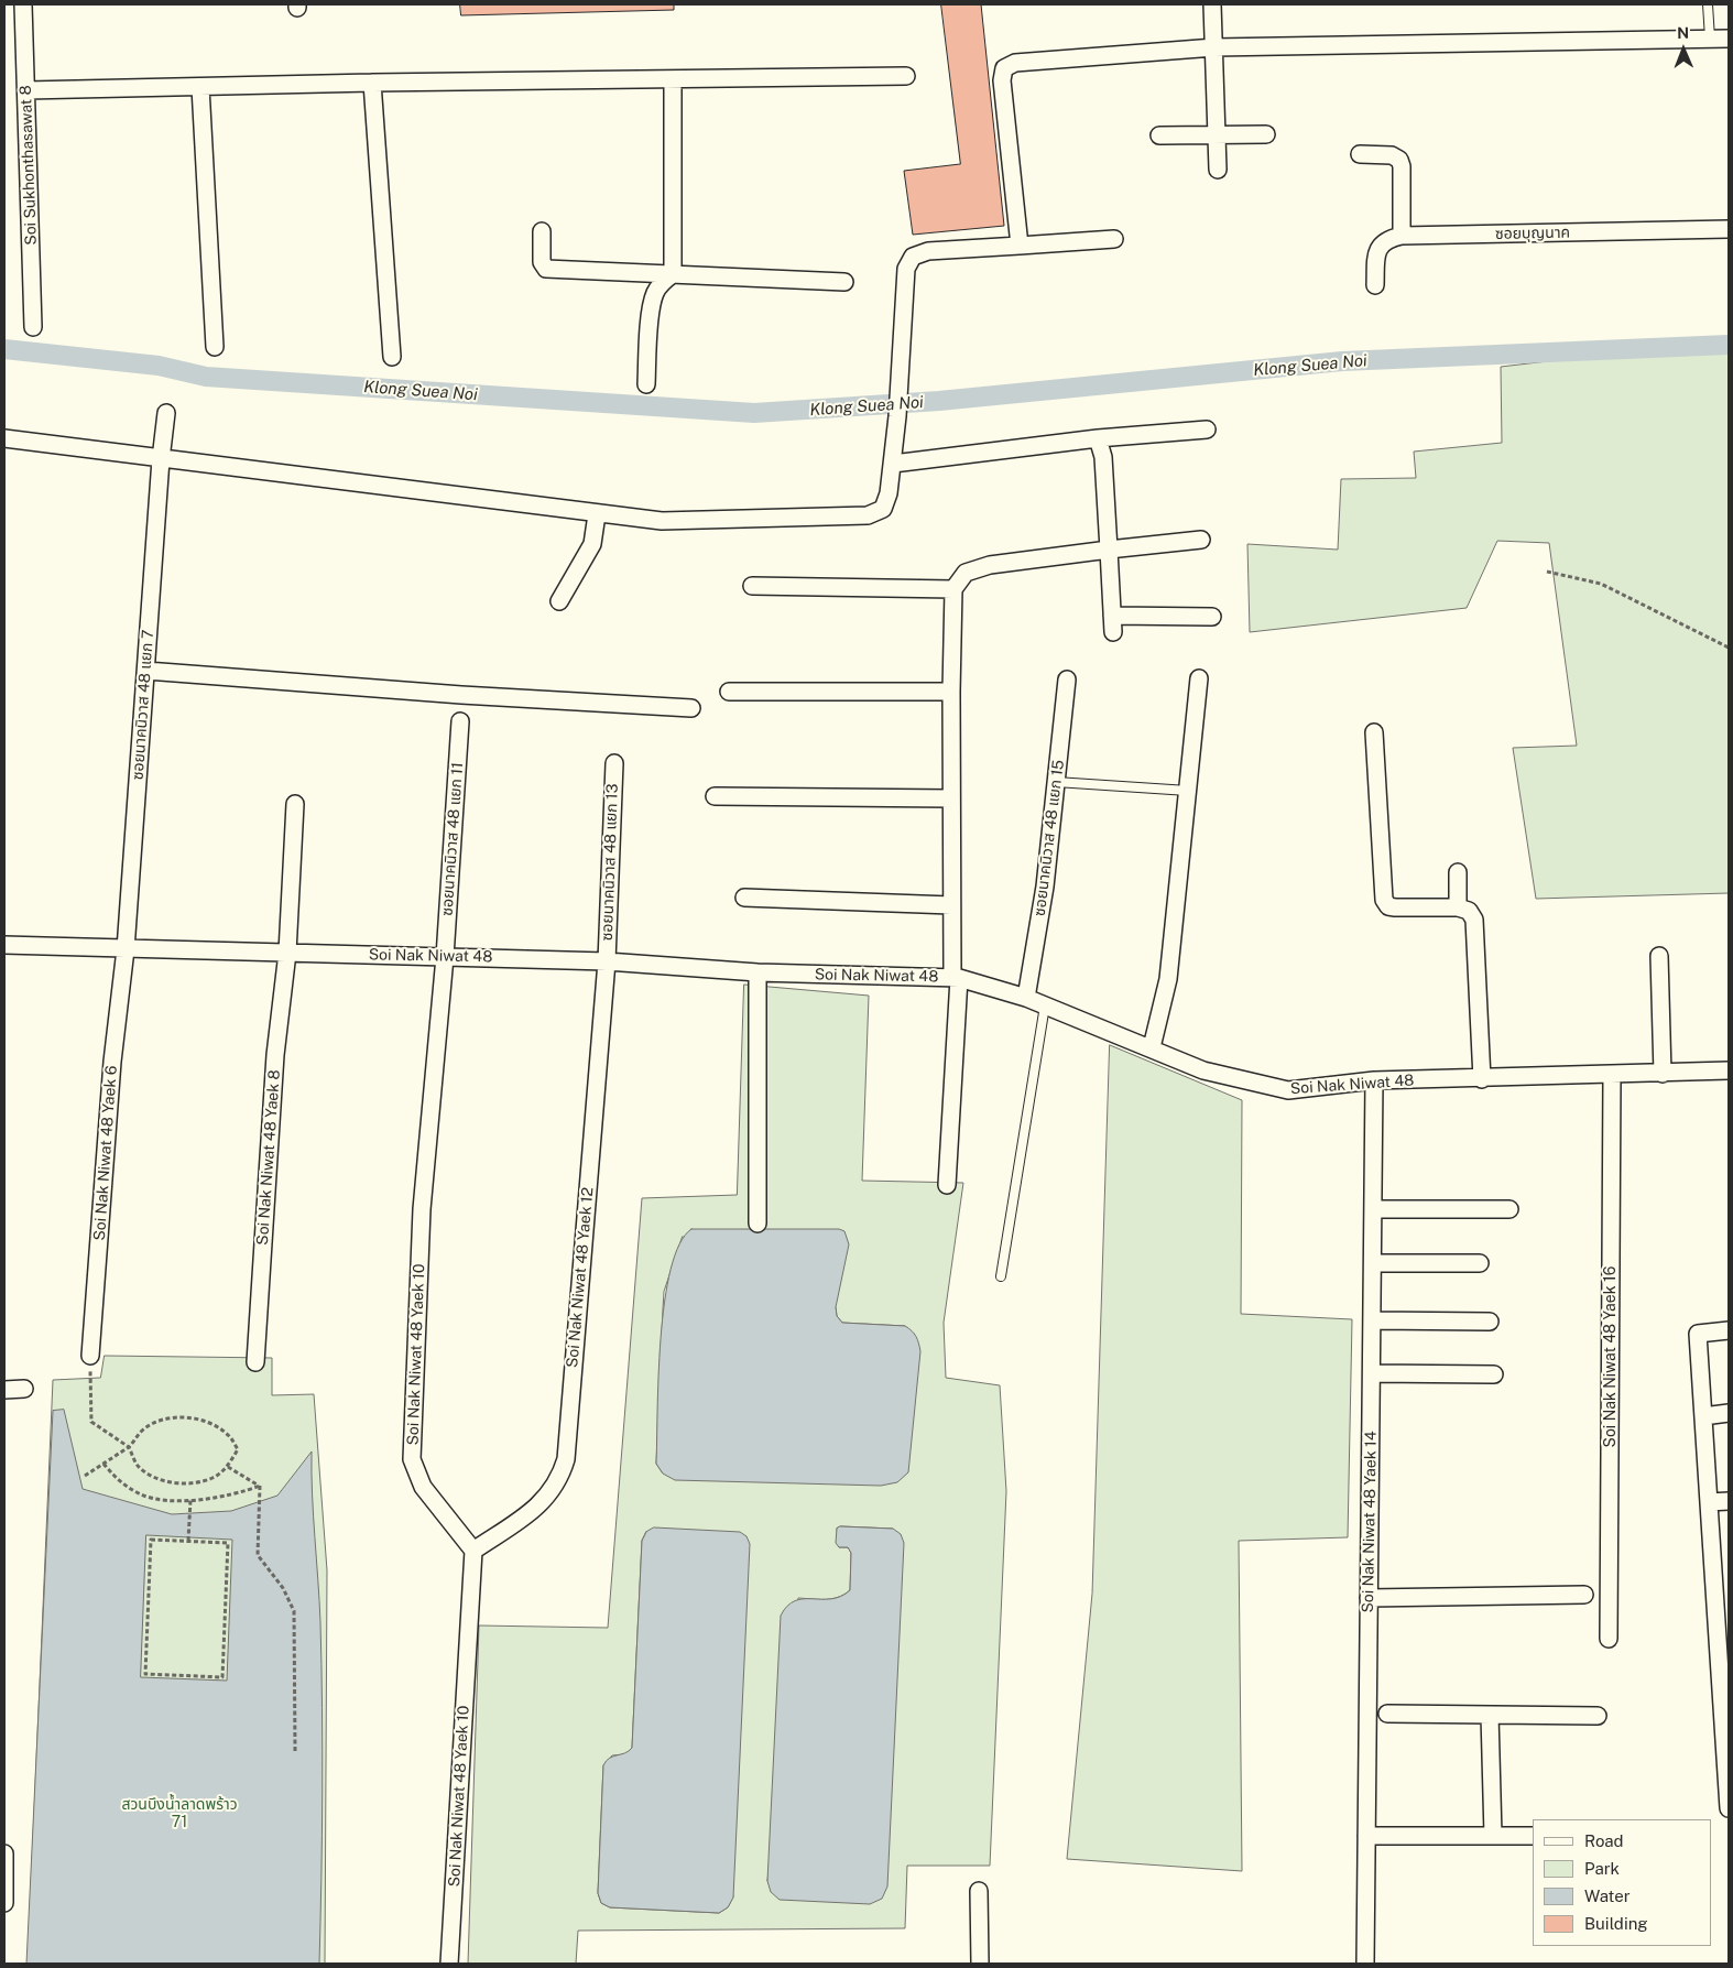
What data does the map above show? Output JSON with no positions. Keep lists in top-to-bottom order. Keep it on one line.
{"streets":{"street":["Soi Sukhonthasawat 8","ซอยบุญนาค","ซอยนาคนิวาส 48 แยก 7","ซอยนาคนิวาส 48 แยก 15","ซอยนาคนิวาส 48 แยก 11","ซอยนาคนิวาส 48 แยก 13","Soi Nak Niwat 48","Soi Nak Niwat 48 Yaek 6","Soi Nak Niwat 48 Yaek 8","Soi Nak Niwat 48 Yaek 12","Soi Nak Niwat 48 Yaek 10","Soi Nak Niwat 48 Yaek 16","Soi Nak Niwat 48 Yaek 14"]},"crossings":[["ซอยนาคนิวาส 48 แยก 7","Soi Nak Niwat 48"],["ซอยนาคนิวาส 48 แยก 7","Soi Nak Niwat 48 Yaek 6"],["ซอยนาคนิวาส 48 แยก 15","Soi Nak Niwat 48"],["ซอยนาคนิวาส 48 แยก 11","Soi Nak Niwat 48"],["ซอยนาคนิวาส 48 แยก 11","Soi Nak Niwat 48 Yaek 10"],["ซอยนาคนิวาส 48 แยก 13","Soi Nak Niwat 48"],["ซอยนาคนิวาส 48 แยก 13","Soi Nak Niwat 48 Yaek 12"],["Soi Nak Niwat 48","Soi Nak Niwat 48 Yaek 6"],["Soi Nak Niwat 48","Soi Nak Niwat 48 Yaek 8"],["Soi Nak Niwat 48","Soi Nak Niwat 48 Yaek 12"],["Soi Nak Niwat 48","Soi Nak Niwat 48 Yaek 10"],["Soi Nak Niwat 48","Soi Nak Niwat 48 Yaek 16"],["Soi Nak Niwat 48","Soi Nak Niwat 48 Yaek 14"],["Soi Nak Niwat 48 Yaek 12","Soi Nak Niwat 48 Yaek 10"]],"water":["Klong Suea Noi"],"parks":["สวนบึงน้ำลาดพร้าว 71"],"legend":["Road","Park","Water","Building"],"north":"top"}
